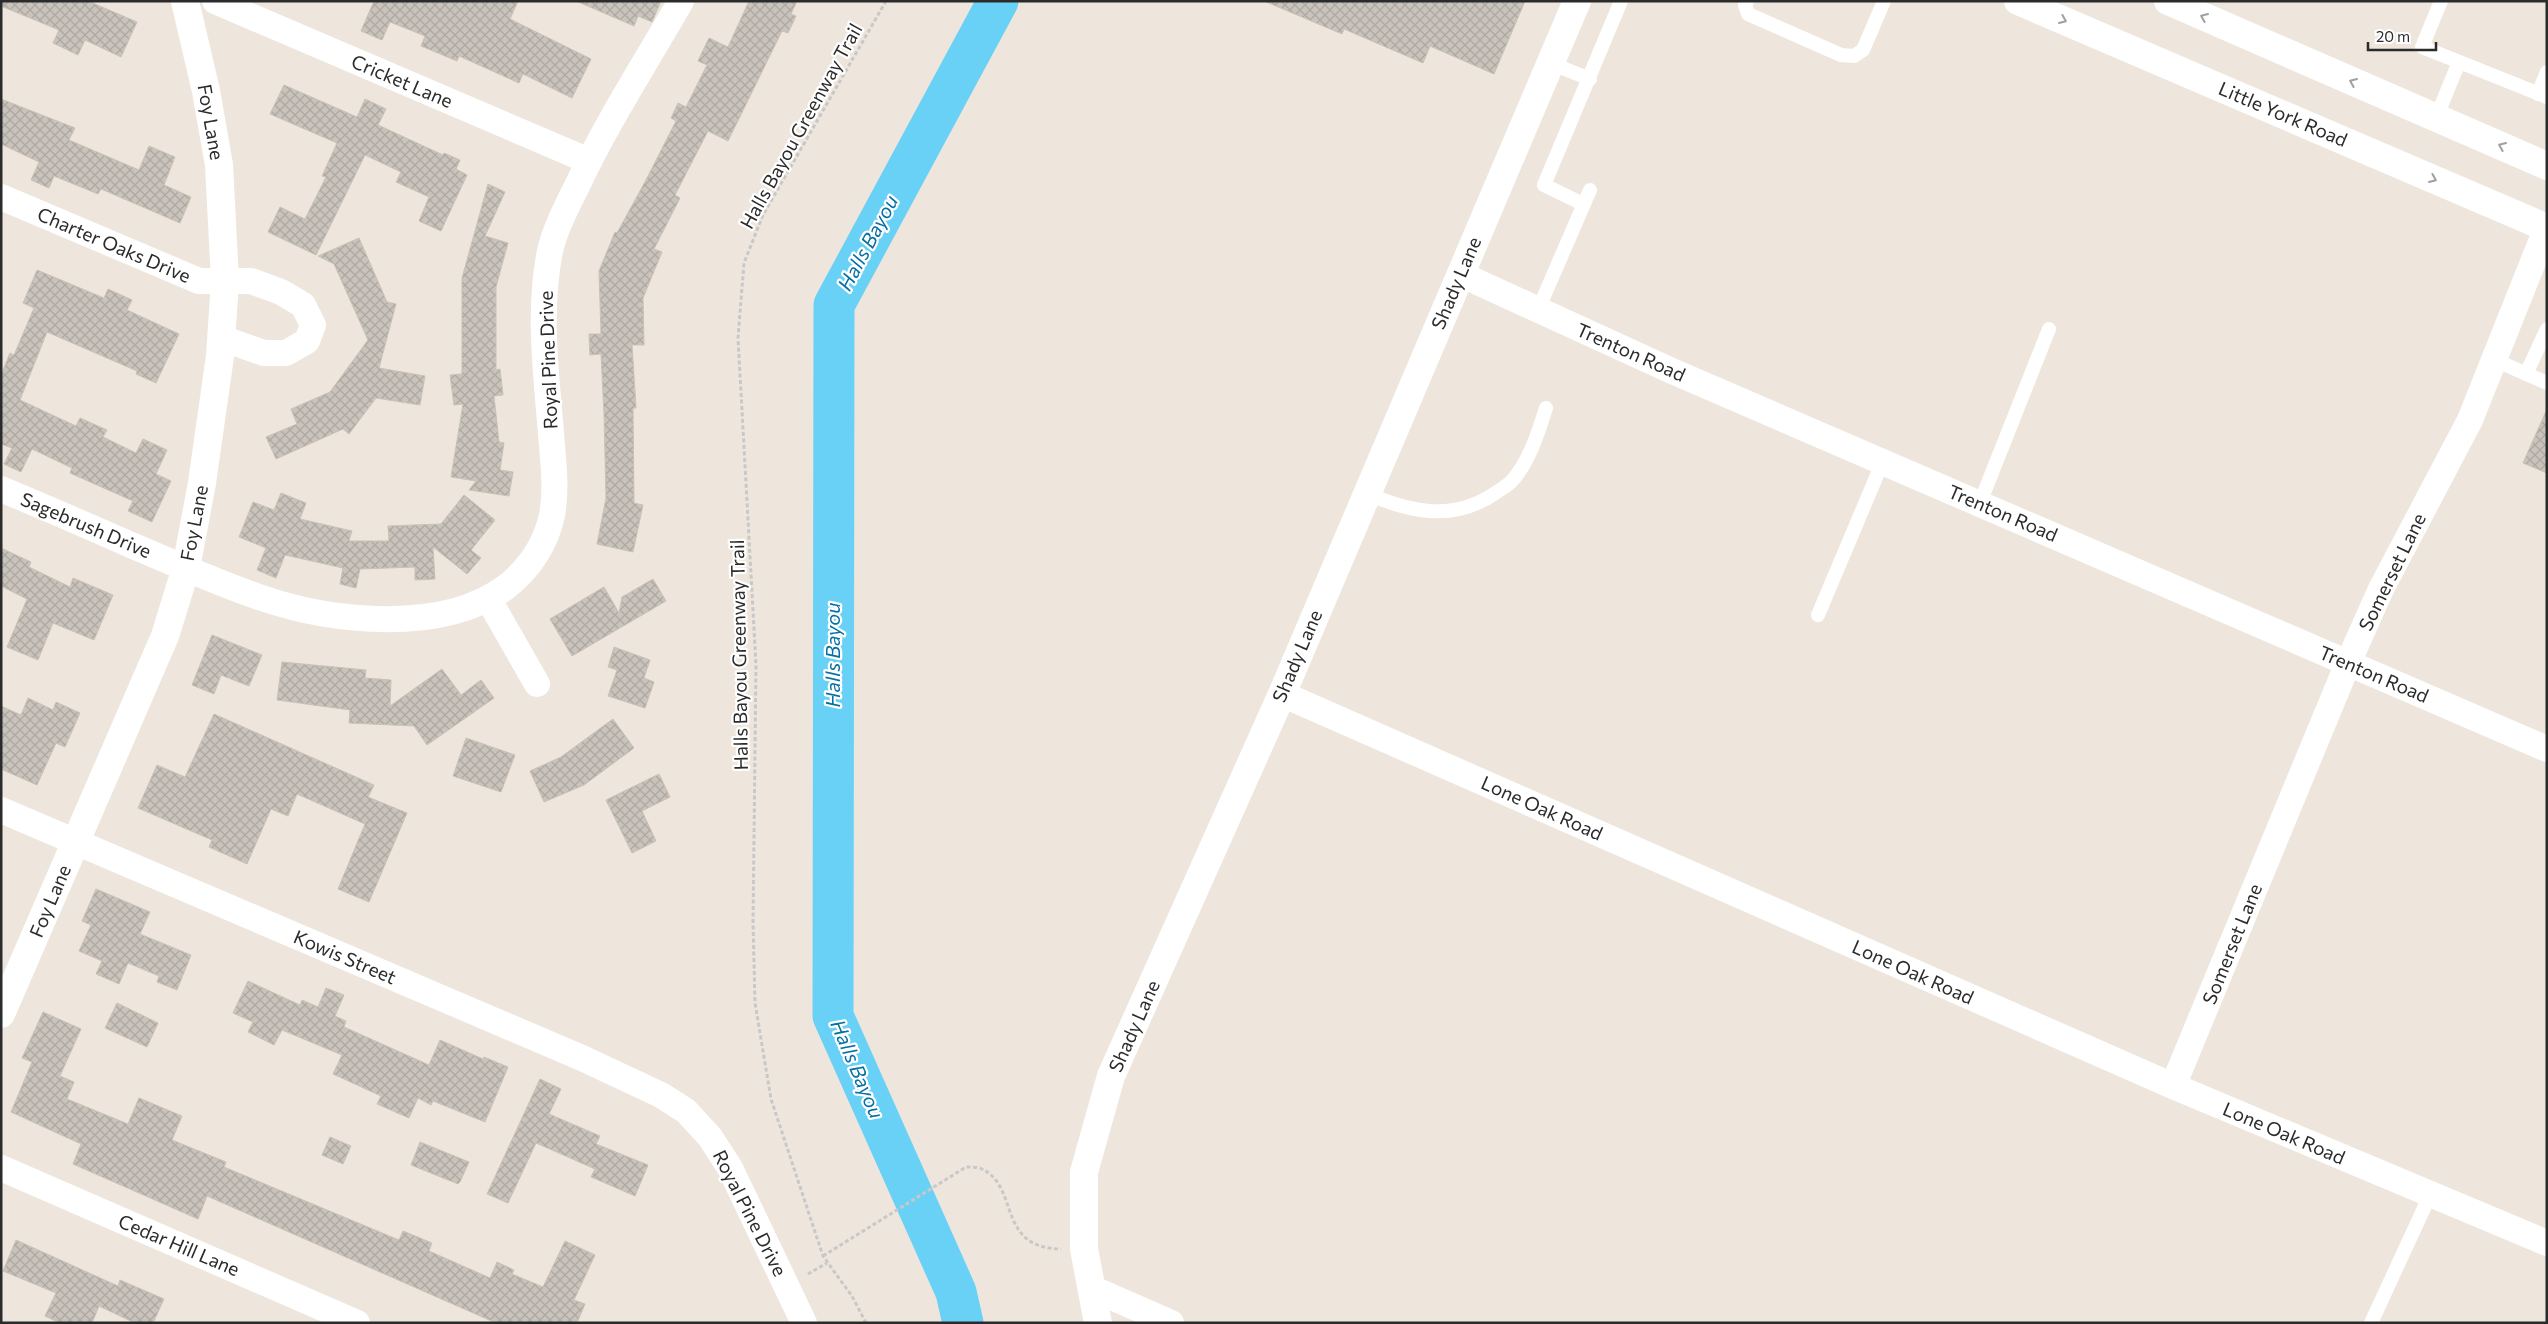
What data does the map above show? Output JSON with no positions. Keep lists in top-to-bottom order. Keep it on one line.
{"streets":{"street":["Cricket Lane","Little York Road","Foy Lane","Charter Oaks Drive","Shady Lane","Trenton Road","Royal Pine Drive","Sagebrush Drive","Somerset Lane","Lone Oak Road","Kowis Street","Cedar Hill Lane"],"path":["Halls Bayou Greenway Trail"]},"crossings":[["Cricket Lane","Royal Pine Drive"],["Little York Road","Somerset Lane"],["Foy Lane","Charter Oaks Drive"],["Foy Lane","Sagebrush Drive"],["Foy Lane","Kowis Street"],["Shady Lane","Trenton Road"],["Shady Lane","Lone Oak Road"],["Trenton Road","Somerset Lane"],["Royal Pine Drive","Sagebrush Drive"],["Royal Pine Drive","Kowis Street"],["Somerset Lane","Lone Oak Road"]],"water":["Halls Bayou"],"scale_bar":"20 m"}
